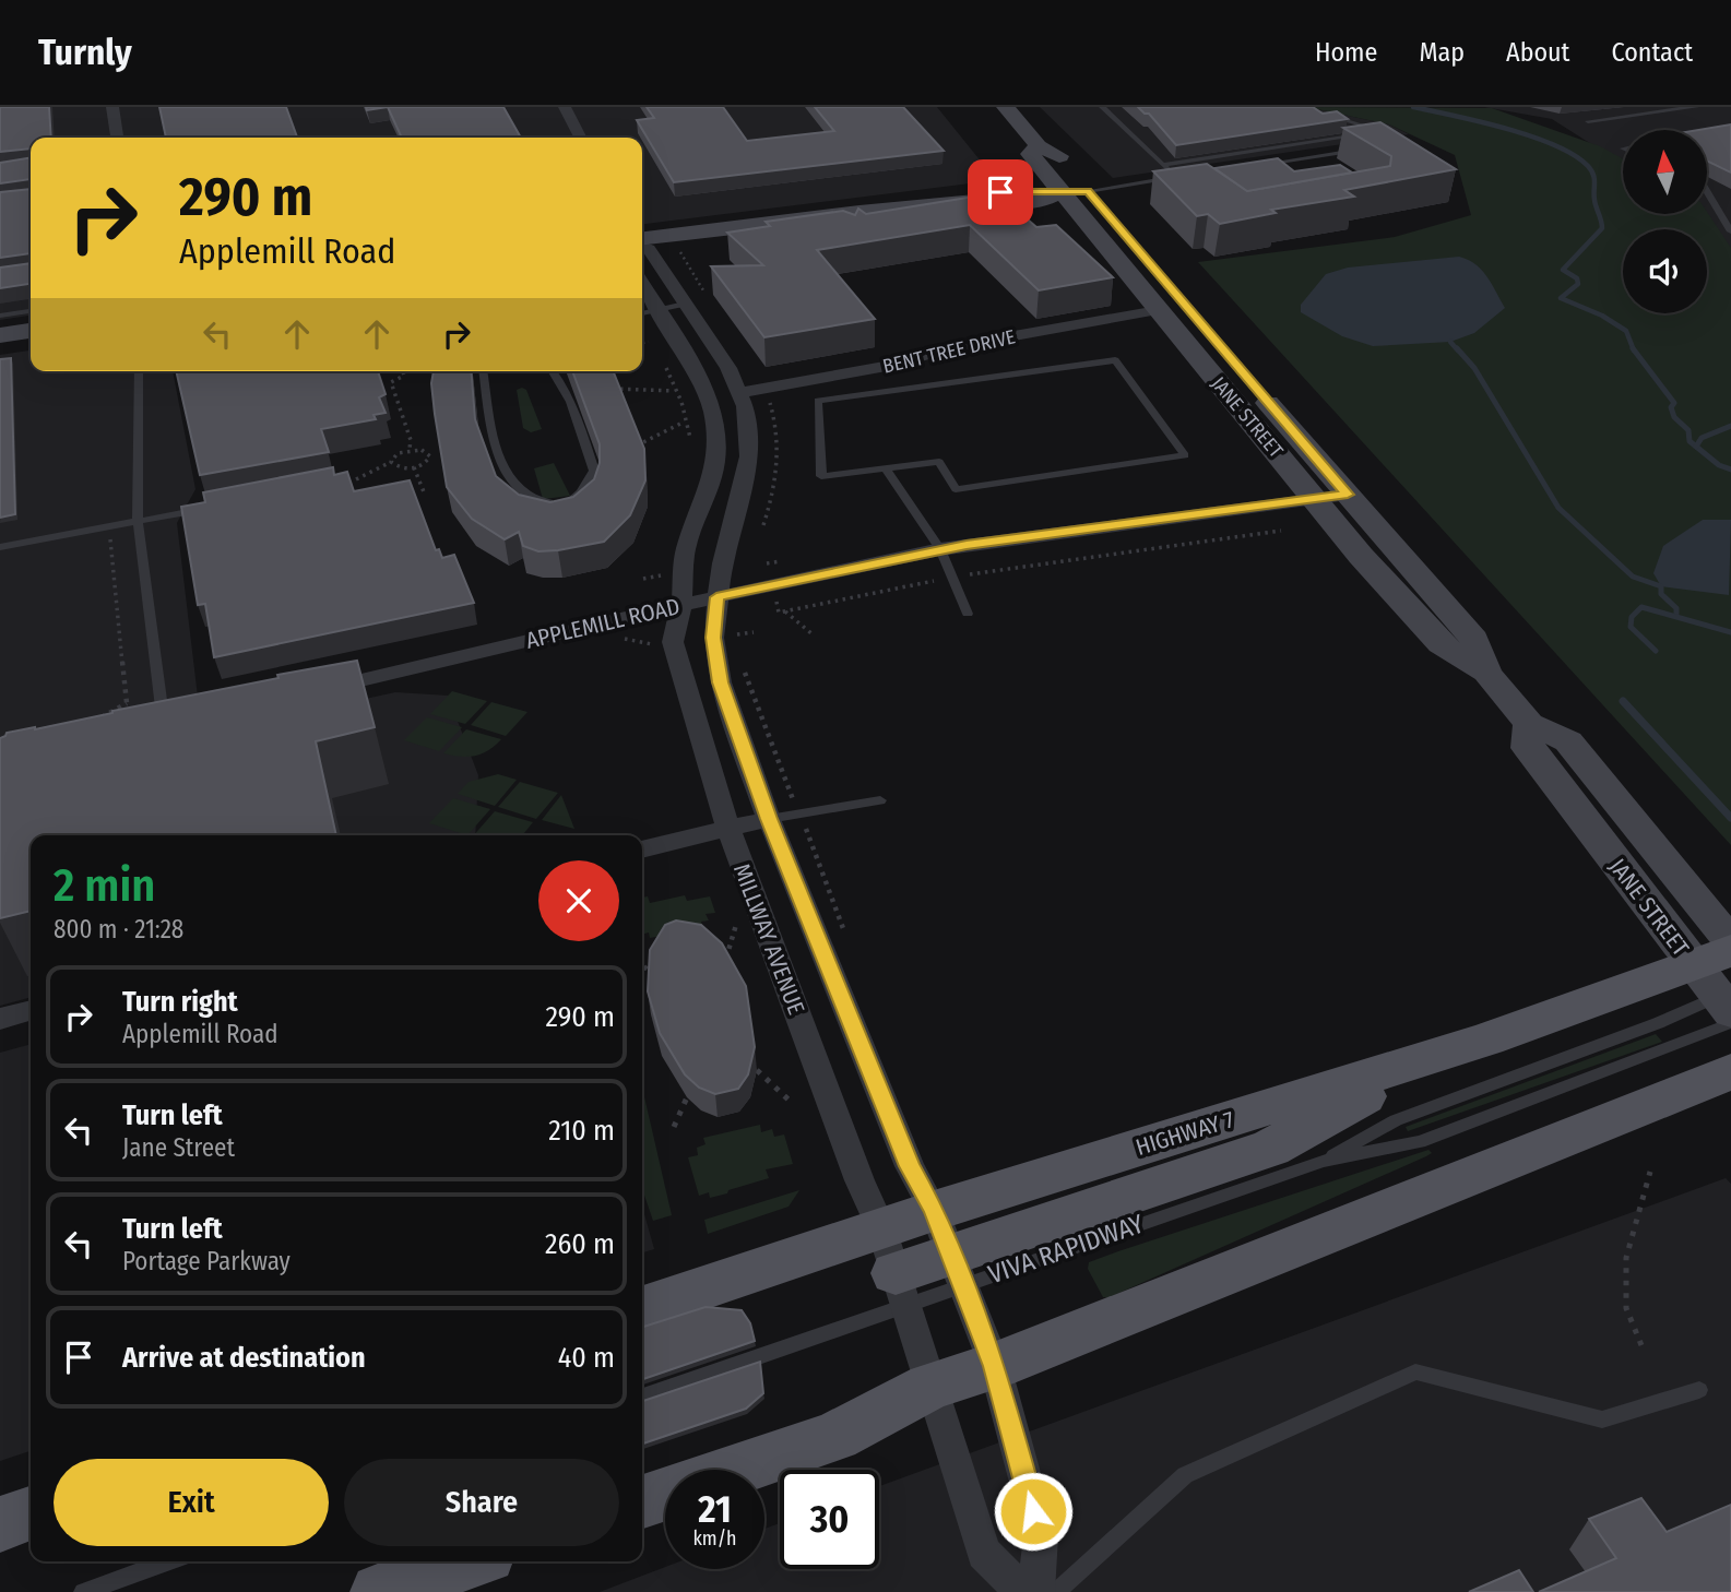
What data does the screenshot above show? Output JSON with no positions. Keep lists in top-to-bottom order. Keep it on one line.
{"streets":{"main road":["JANE STREET"],"street":["BENT TREE DRIVE","APPLEMILL ROAD","MILLWAY AVENUE"],"lane":["VIVA RAPIDWAY"]},"crossings":[["BENT TREE DRIVE","JANE STREET"],["BENT TREE DRIVE","MILLWAY AVENUE"],["JANE STREET","APPLEMILL ROAD"],["JANE STREET","VIVA RAPIDWAY"],["APPLEMILL ROAD","MILLWAY AVENUE"],["MILLWAY AVENUE","VIVA RAPIDWAY"]],"north":"top","page":{"header":"Turnly","nav":["Home","Map","About","Contact"],"turn":["290 m","Applemill Road"],"heading":["2 min","800 m · 21:28"],"list":[{"name":"Turn right","note":"Applemill Road","value":"290 m"},{"name":"Turn left","note":"Jane Street","value":"210 m"},{"name":"Turn left","note":"Portage Parkway","value":"260 m"},{"name":"Arrive at destination","value":"40 m"}],"buttons":["Exit","Share"],"speed":"21 km/h","limit":"30"}}
